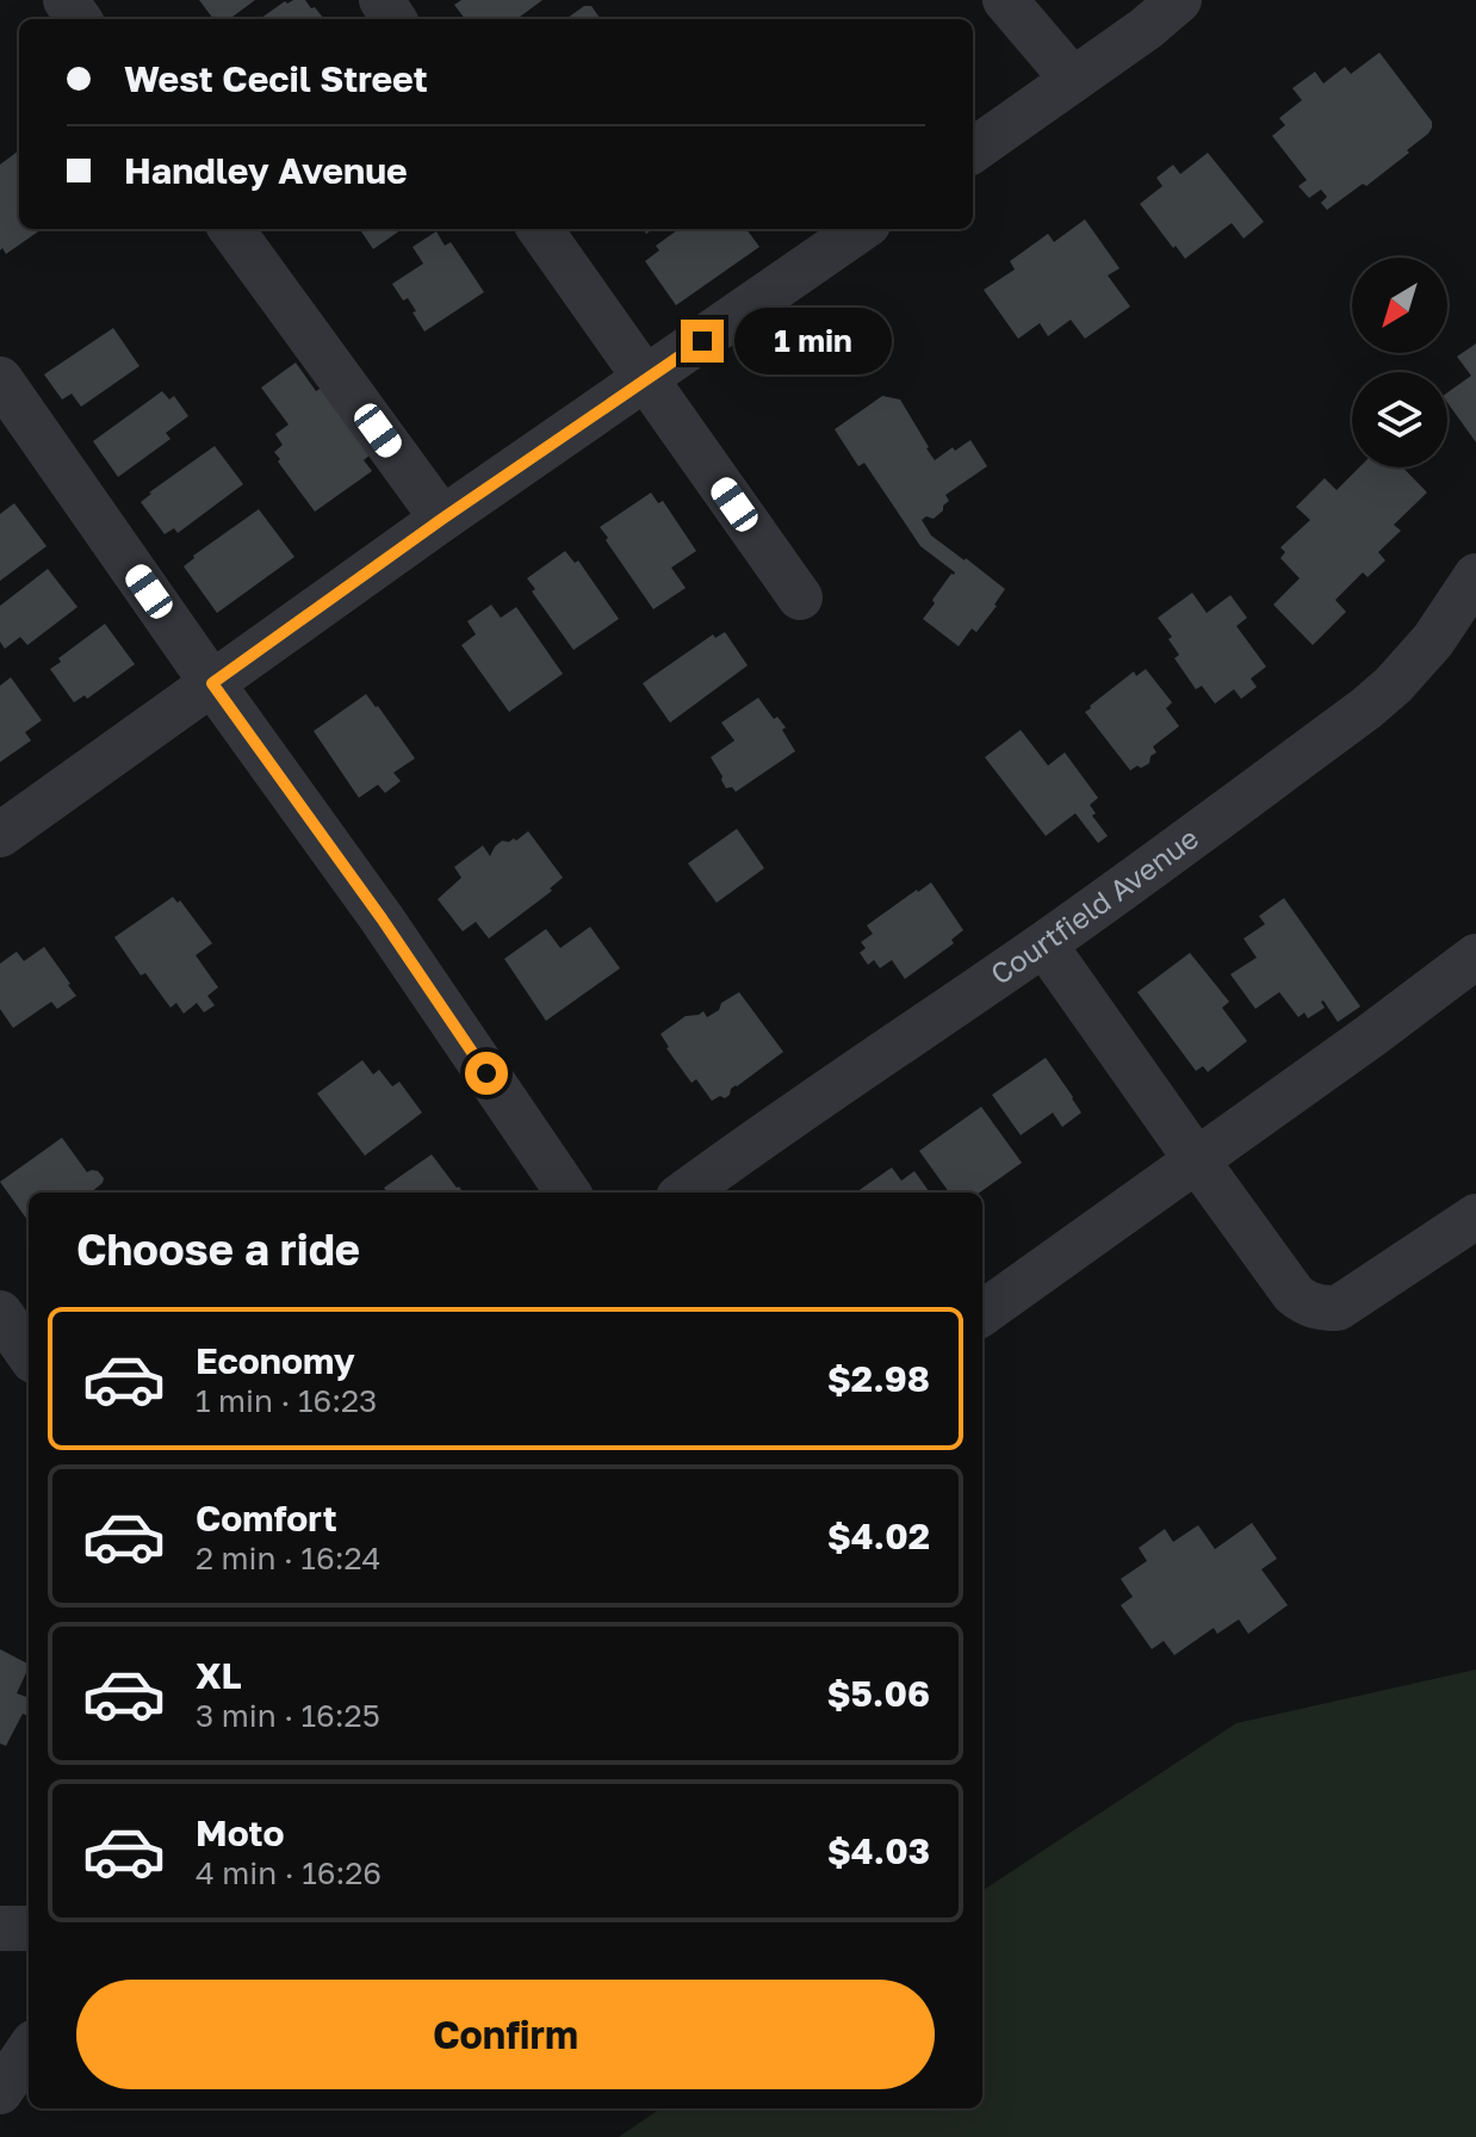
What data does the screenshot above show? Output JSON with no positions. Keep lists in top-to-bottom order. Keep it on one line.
{"streets":{"street":["Courtfield Avenue"]},"north":"bottom left","page":{"banner":["West Cecil Street","Handley Avenue"],"bubble":"1 min","heading":"Choose a ride","list":[{"name":"Economy","note":"1 min · 16:23","value":"$2.98"},{"name":"Comfort","note":"2 min · 16:24","value":"$4.02"},{"name":"XL","note":"3 min · 16:25","value":"$5.06"},{"name":"Moto","note":"4 min · 16:26","value":"$4.03"}],"buttons":"Confirm"}}
